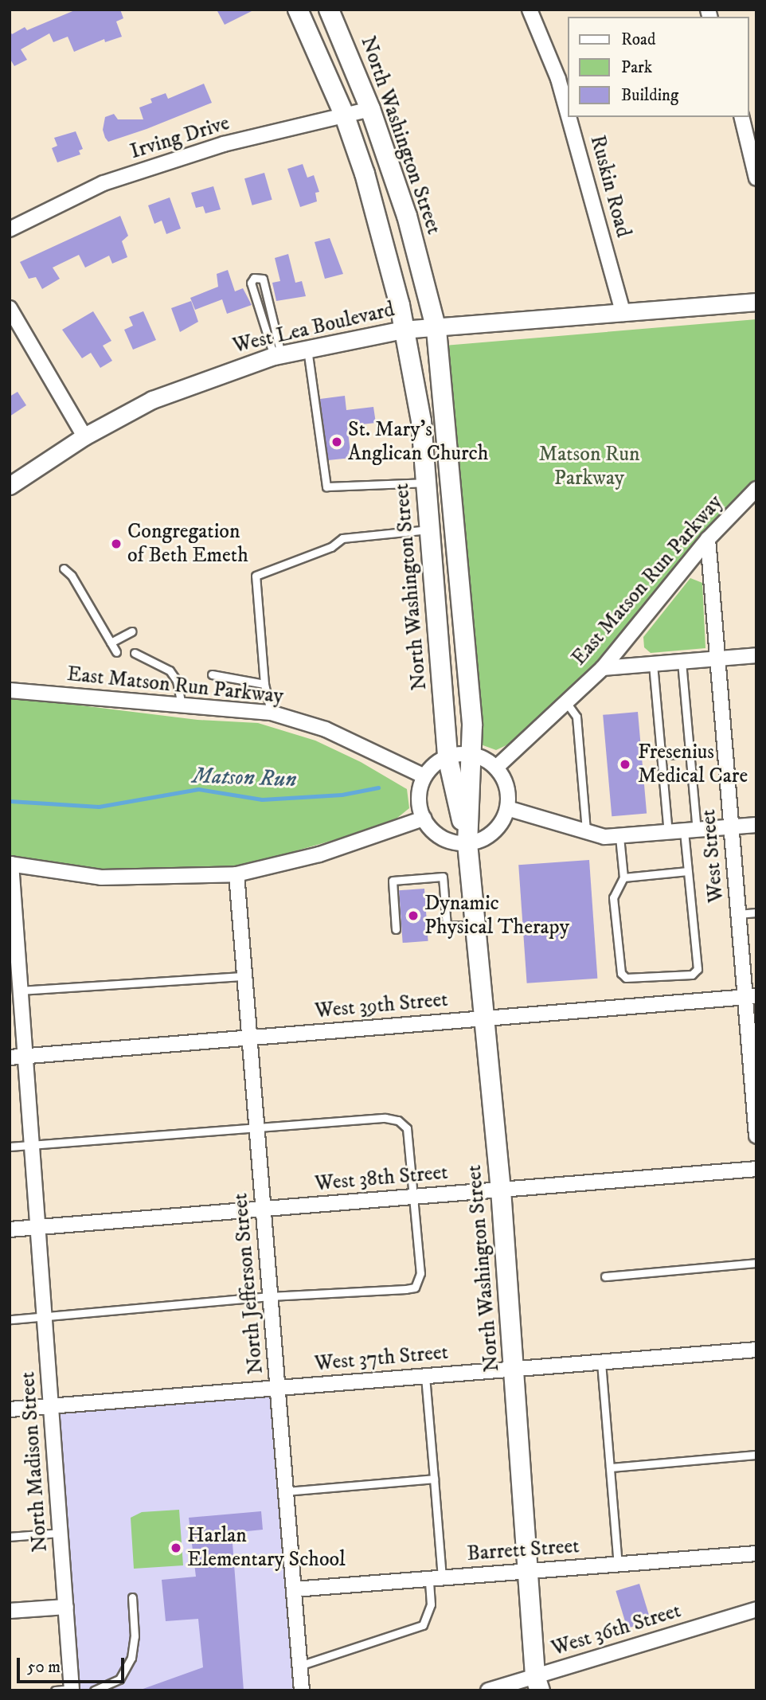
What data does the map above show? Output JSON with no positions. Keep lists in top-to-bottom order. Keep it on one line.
{"streets":{"main road":["North Washington Street"],"street":["Irving Drive","Ruskin Road","West Lea Boulevard","East Matson Run Parkway","West Street","West 39th Street","West 38th Street","North Jefferson Street","West 37th Street","North Madison Street","Barrett Street","West 36th Street"]},"crossings":[["North Washington Street","Irving Drive"],["North Washington Street","West Lea Boulevard"],["North Washington Street","West 39th Street"],["North Washington Street","West 38th Street"],["North Washington Street","West 37th Street"],["North Washington Street","Barrett Street"],["North Washington Street","West 36th Street"],["Ruskin Road","West Lea Boulevard"],["East Matson Run Parkway","West Street"],["West Street","West 39th Street"],["West 39th Street","North Jefferson Street"],["West 39th Street","North Madison Street"],["West 38th Street","North Jefferson Street"],["West 38th Street","North Madison Street"],["North Jefferson Street","West 37th Street"],["North Jefferson Street","Barrett Street"],["West 37th Street","North Madison Street"]],"water":["Matson Run"],"parks":["Matson Run Parkway"],"places":["St. Mary’s Anglican Church","Congregation of Beth Emeth","Fresenius Medical Care","Dynamic Physical Therapy","Harlan Elementary School"],"legend":["Road","Park","Building"],"scale_bar":"50 m"}
